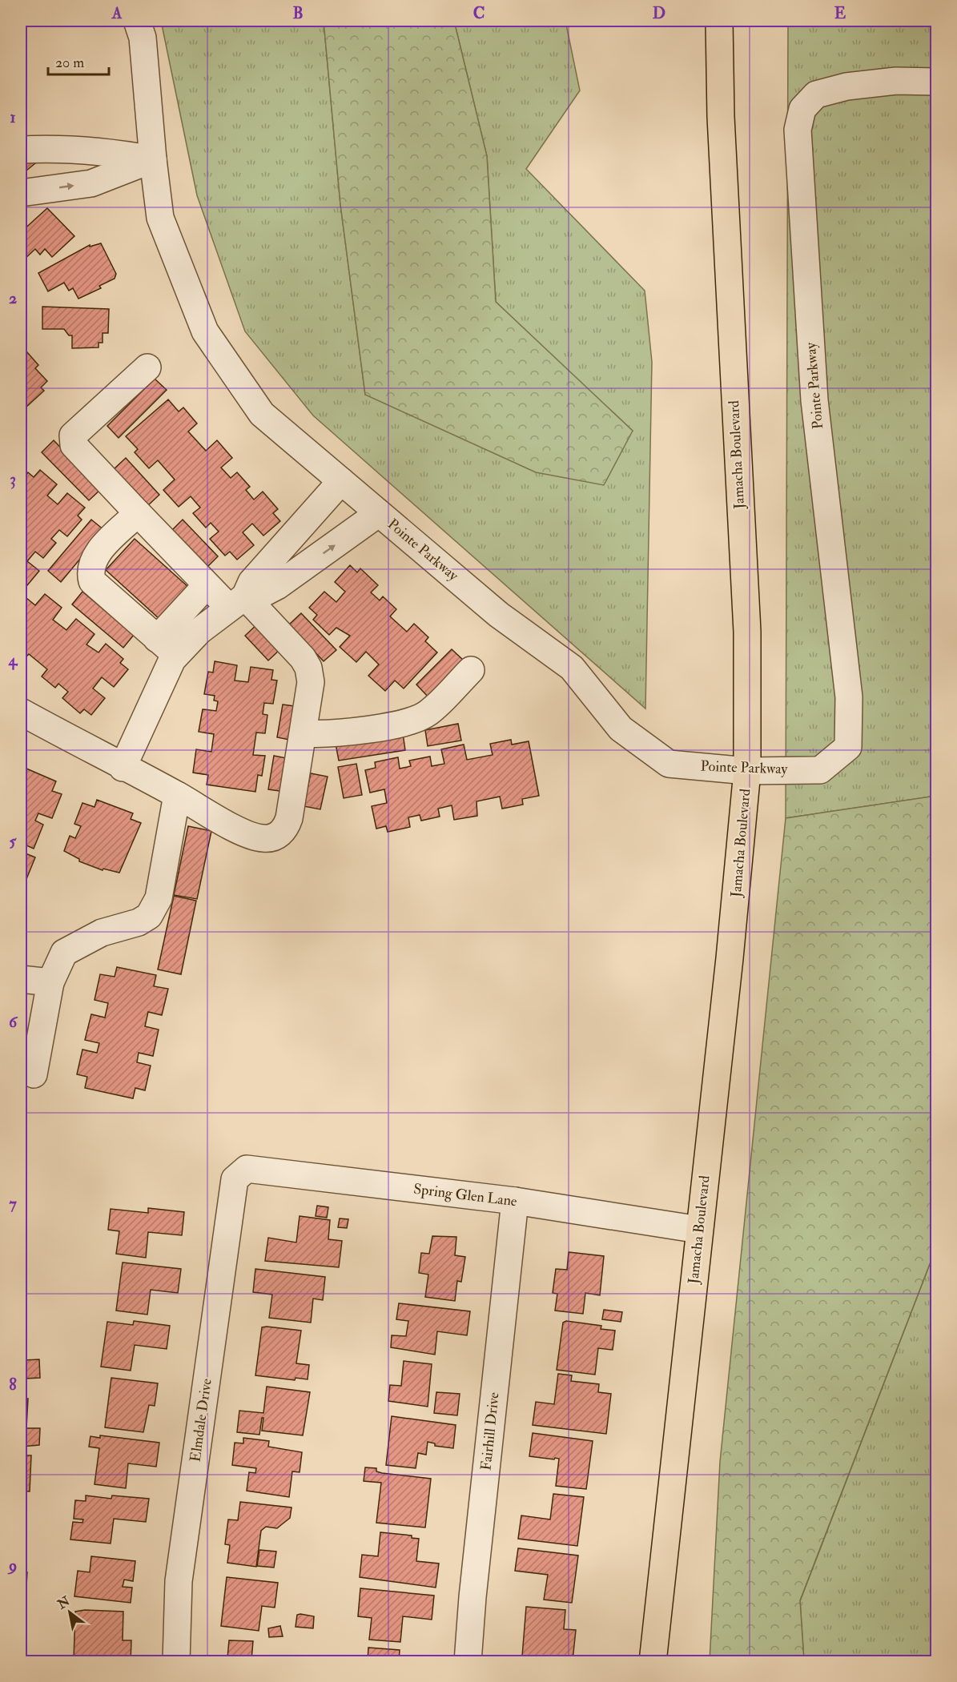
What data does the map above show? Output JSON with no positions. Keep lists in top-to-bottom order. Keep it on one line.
{"streets":{"main road":["Jamacha Boulevard"],"street":["Pointe Parkway","Spring Glen Lane","Elmdale Drive","Fairhill Drive"]},"crossings":[["Pointe Parkway","Jamacha Boulevard"],["Jamacha Boulevard","Spring Glen Lane"],["Spring Glen Lane","Elmdale Drive"],["Spring Glen Lane","Fairhill Drive"]],"scale_bar":"20 m","north":"top left","grid":{"columns":["A","B","C","D","E"],"rows":["1","2","3","4","5","6","7","8","9"]}}
